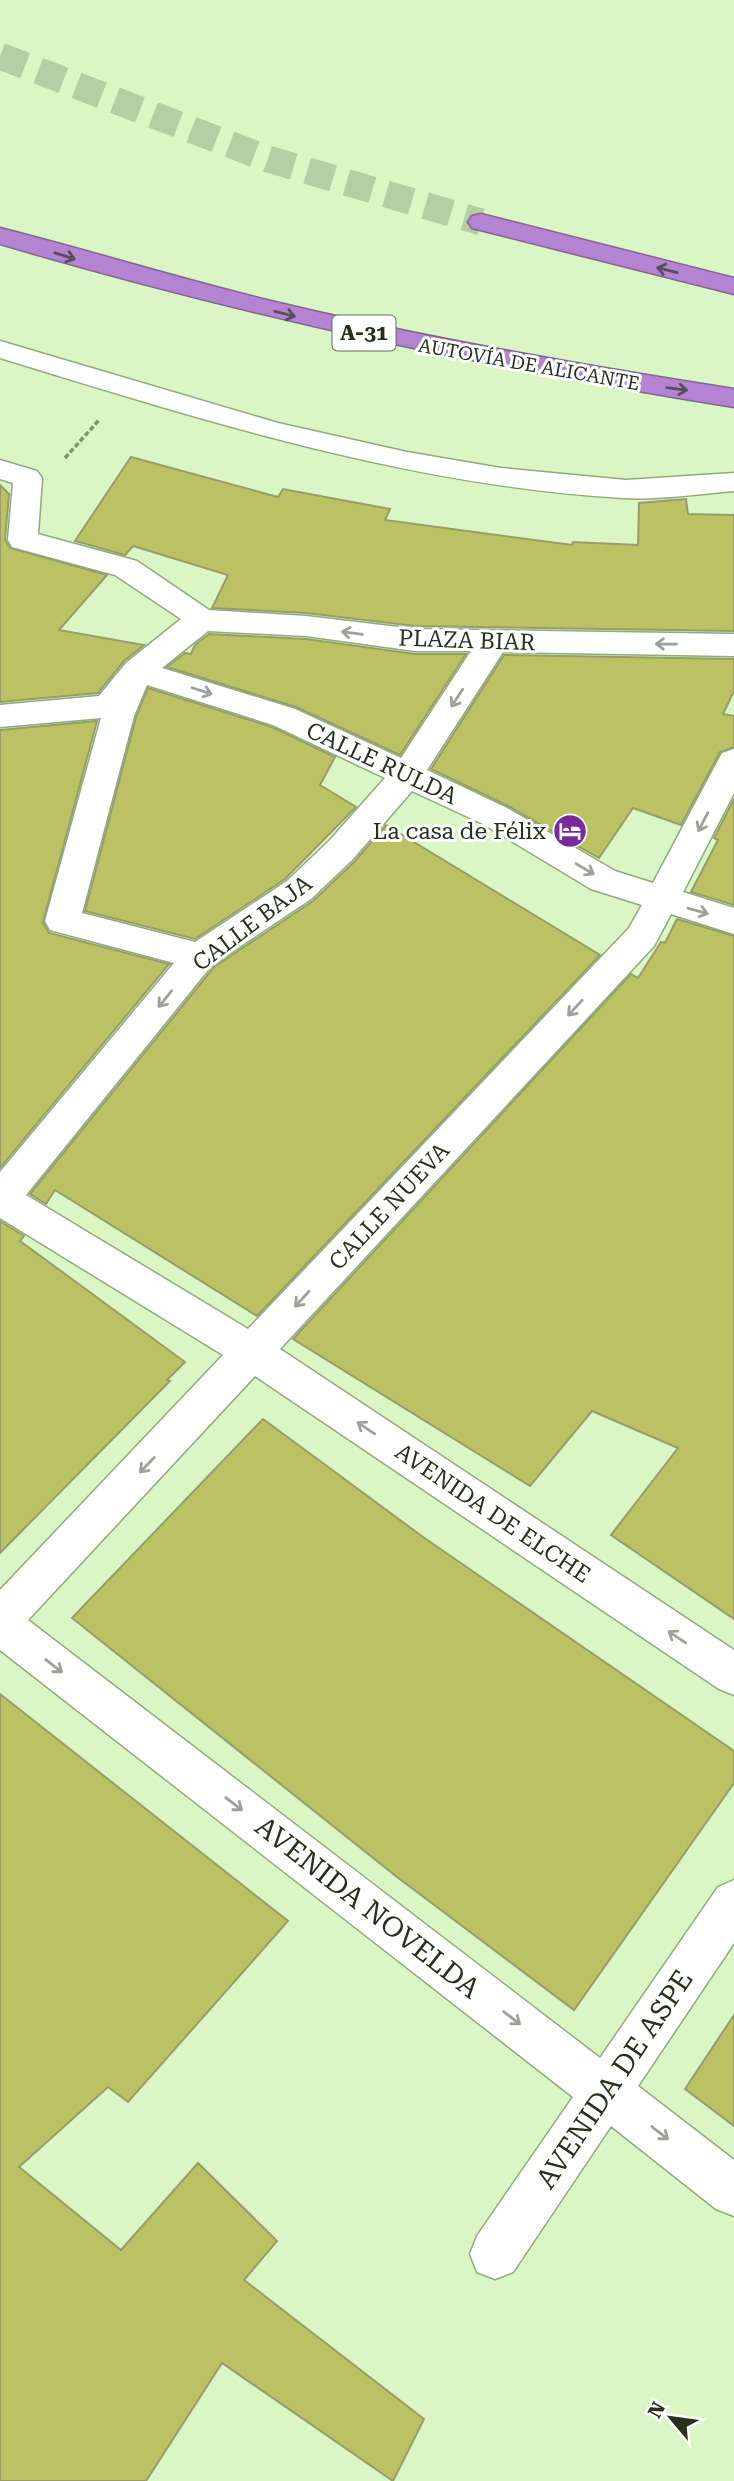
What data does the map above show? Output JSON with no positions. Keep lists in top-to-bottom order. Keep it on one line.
{"streets":{"highway":["A-31","AUTOVÍA DE ALICANTE"],"street":["PLAZA BIAR","CALLE RULDA","CALLE BAJA","CALLE NUEVA","AVENIDA DE ELCHE","AVENIDA NOVELDA","AVENIDA DE ASPE"]},"crossings":[["PLAZA BIAR","CALLE BAJA"],["CALLE RULDA","CALLE BAJA"],["CALLE RULDA","CALLE NUEVA"],["CALLE BAJA","CALLE NUEVA"],["CALLE BAJA","AVENIDA DE ELCHE"],["CALLE NUEVA","AVENIDA DE ELCHE"],["CALLE NUEVA","AVENIDA NOVELDA"],["AVENIDA NOVELDA","AVENIDA DE ASPE"]],"one_way":["CALLE BAJA","CALLE NUEVA","AVENIDA DE ELCHE","AVENIDA NOVELDA"],"places":{"hotel":["La casa de Félix"]},"north":"top left"}
